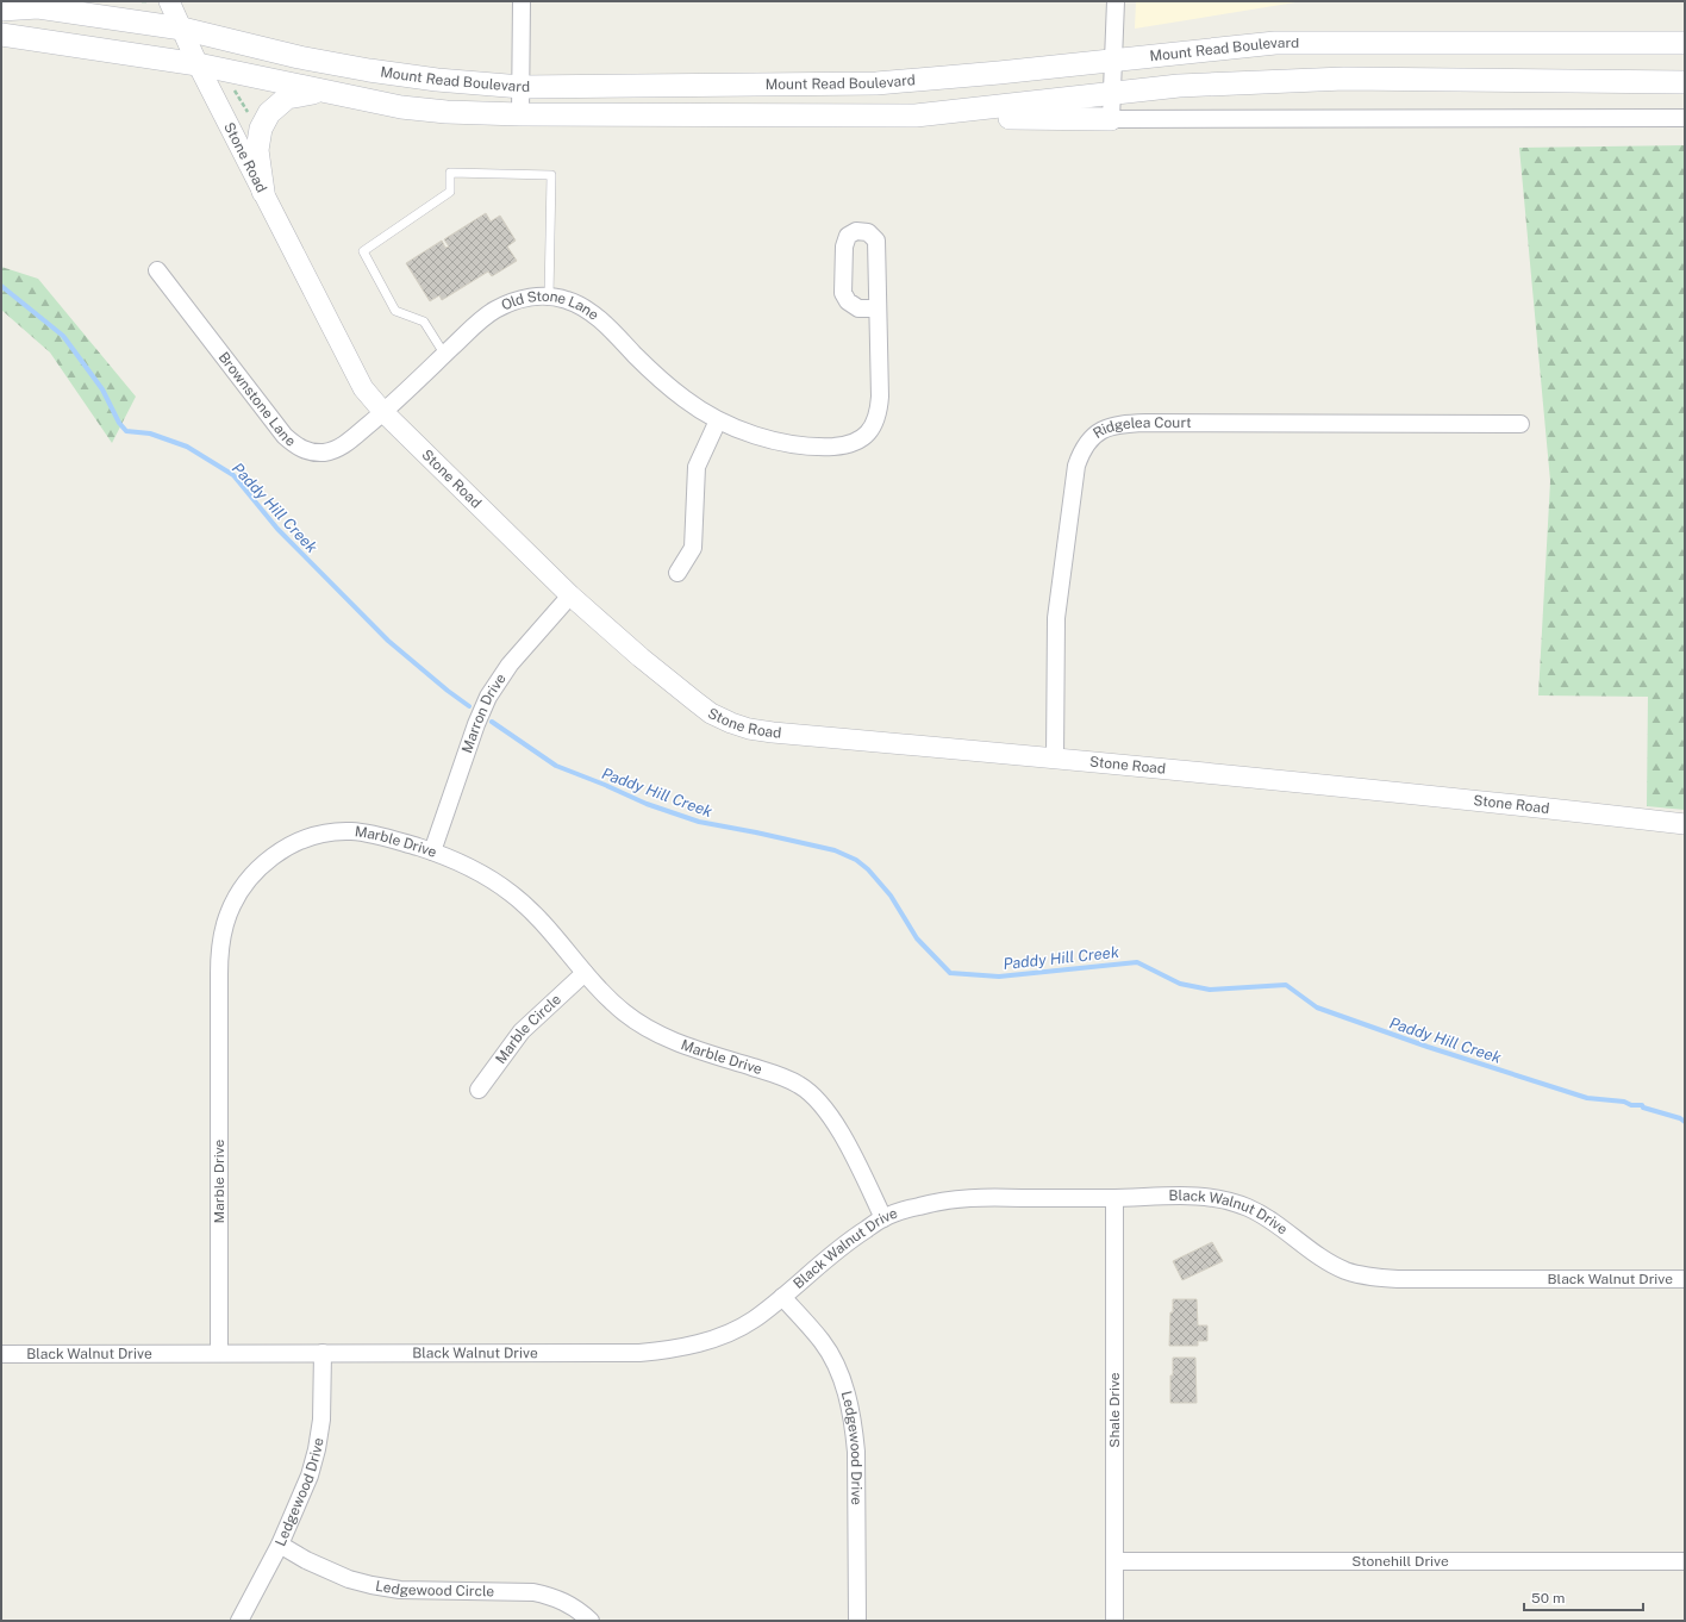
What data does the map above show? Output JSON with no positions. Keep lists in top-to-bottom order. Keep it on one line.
{"streets":{"main road":["Mount Read Boulevard"],"street":["Stone Road","Old Stone Lane","Brownstone Lane","Ridgelea Court","Marron Drive","Marble Drive","Marble Circle","Black Walnut Drive","Shale Drive","Ledgewood Drive","Stonehill Drive","Ledgewood Circle"]},"crossings":[["Mount Read Boulevard","Stone Road"],["Stone Road","Old Stone Lane"],["Stone Road","Brownstone Lane"],["Stone Road","Ridgelea Court"],["Stone Road","Marron Drive"],["Old Stone Lane","Brownstone Lane"],["Marron Drive","Marble Drive"],["Marble Drive","Marble Circle"],["Marble Drive","Black Walnut Drive"],["Black Walnut Drive","Shale Drive"],["Black Walnut Drive","Ledgewood Drive"],["Shale Drive","Stonehill Drive"],["Ledgewood Drive","Ledgewood Circle"]],"water":["Paddy Hill Creek"],"scale_bar":"50 m"}
